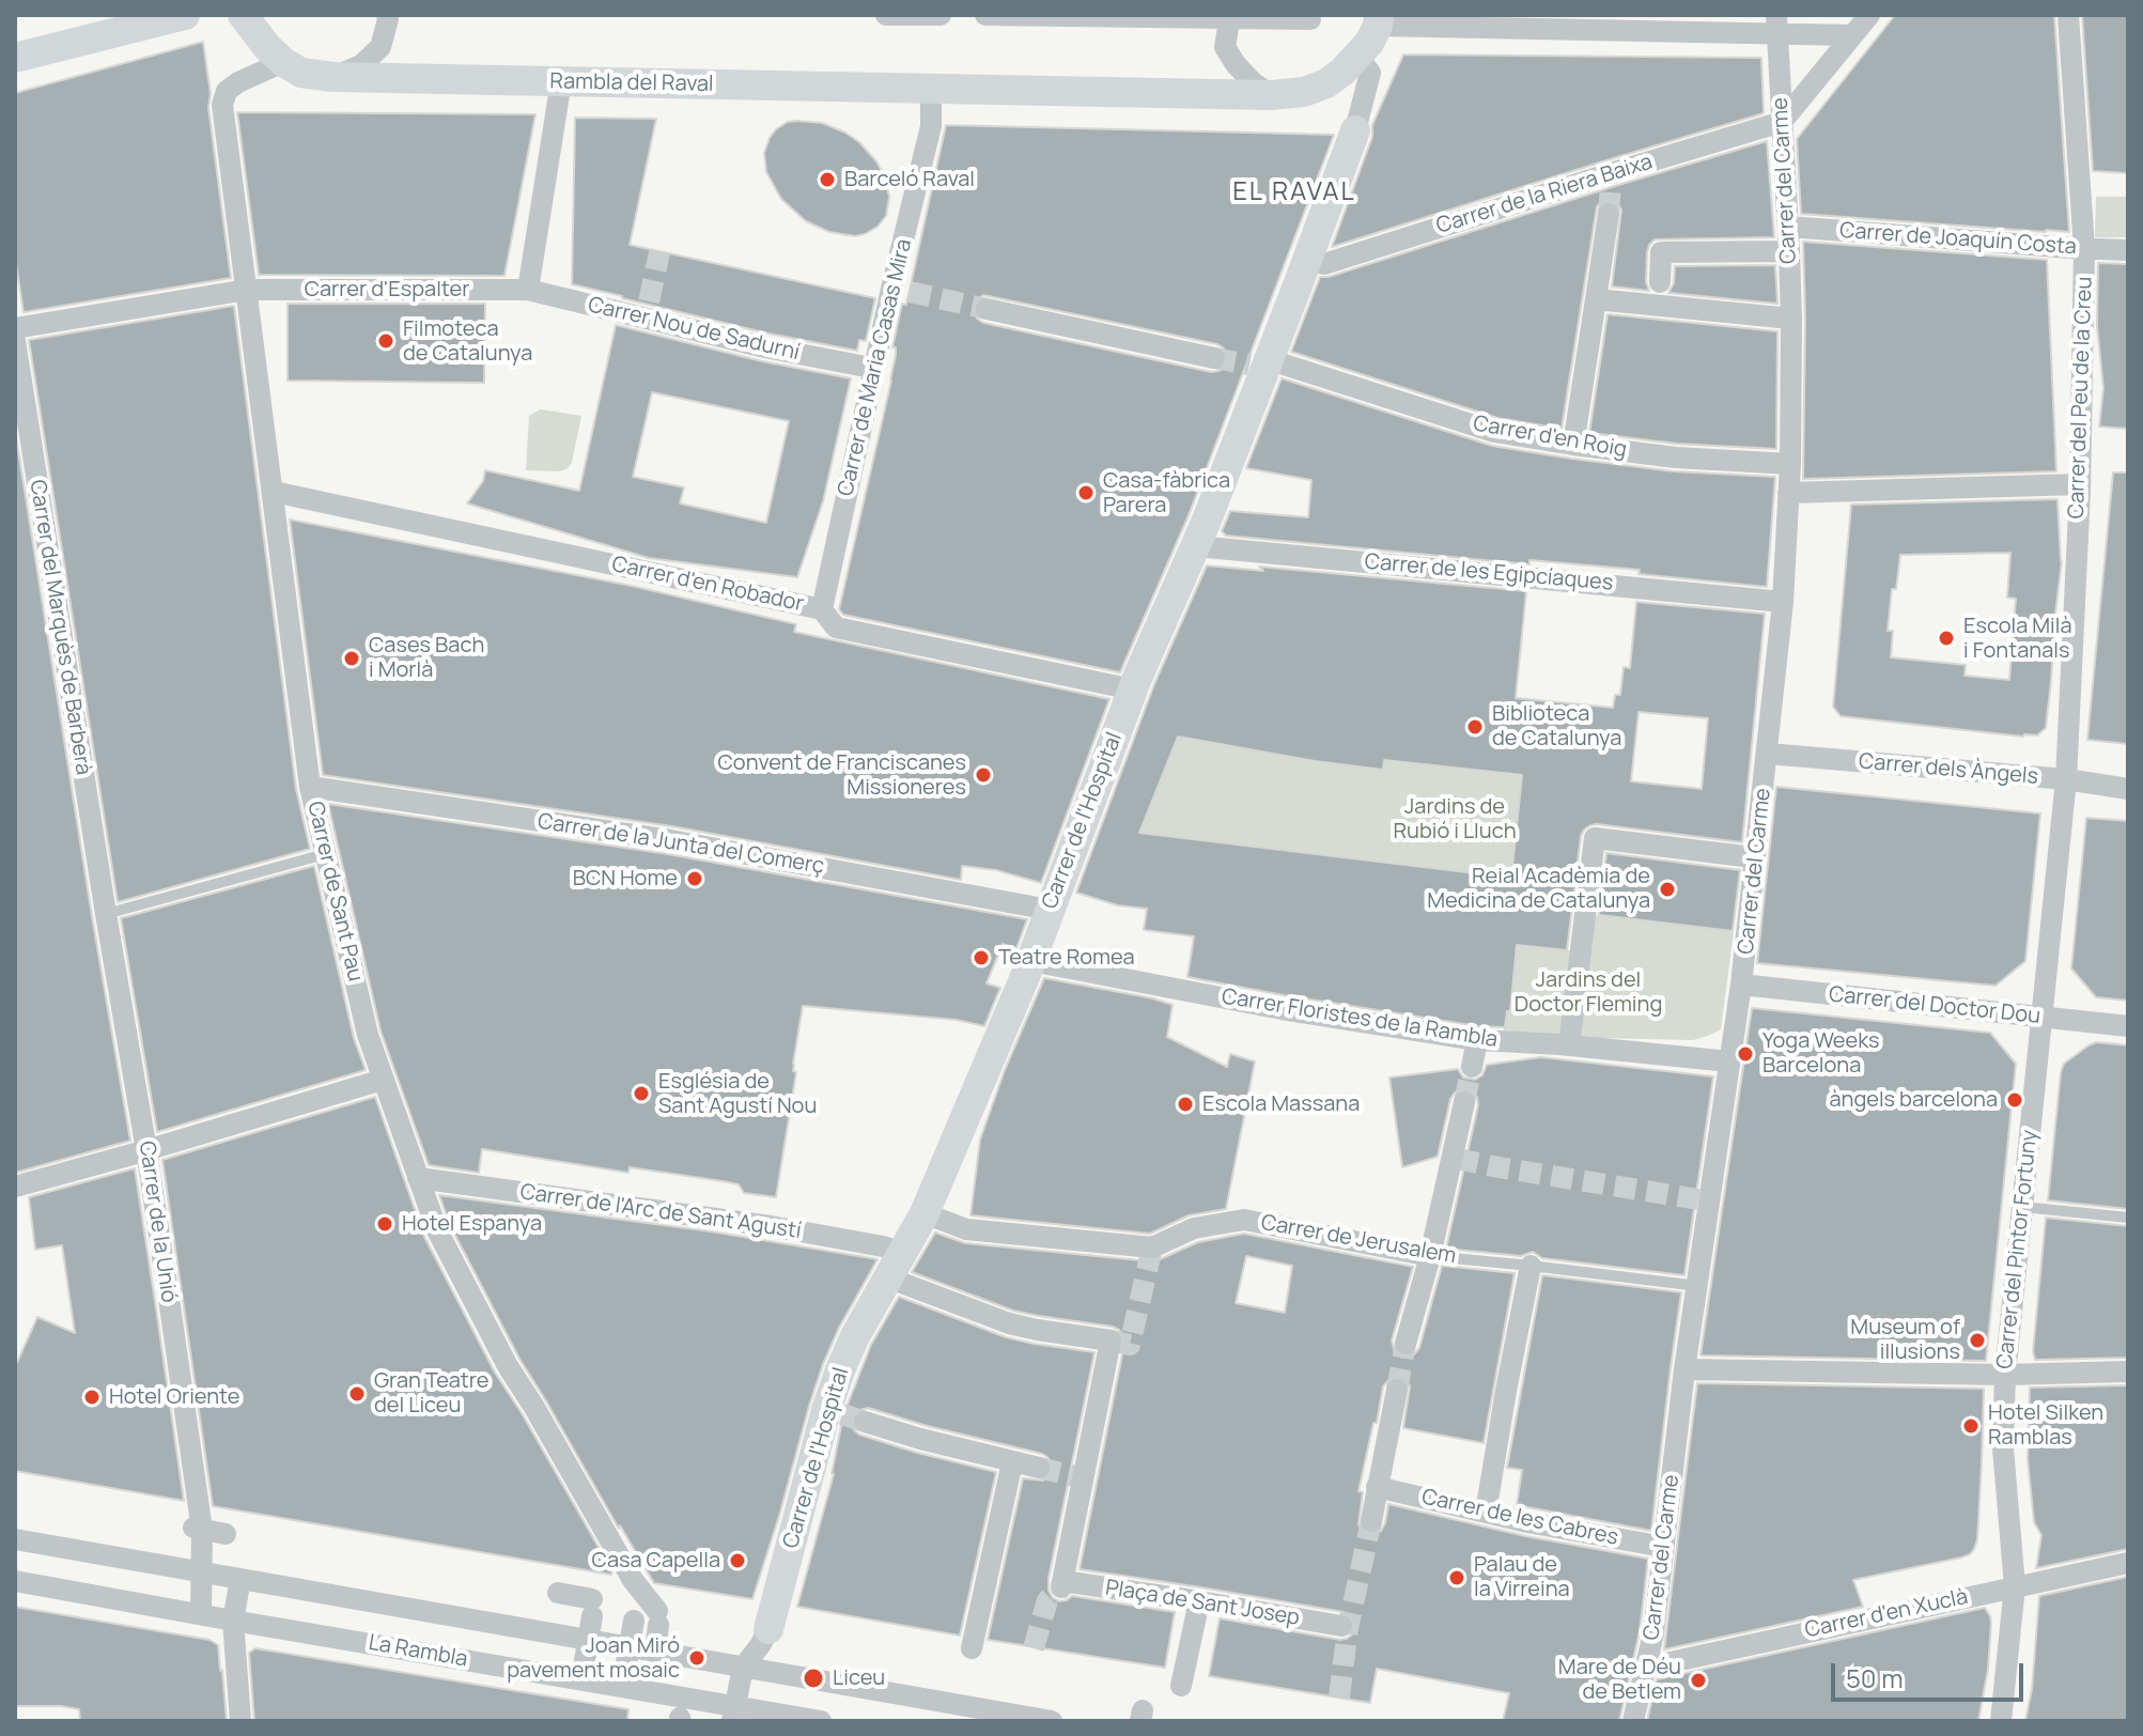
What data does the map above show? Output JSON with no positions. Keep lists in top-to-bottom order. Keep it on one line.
{"streets":{"street":["Rambla del Raval","Carrer del Carme","Carrer de la Riera Baixa","Carrer de Joaquín Costa","Carrer d'Espalter","Carrer Nou de Sadurní","Carrer de Maria Casas Mira","Carrer del Peu de la Creu","Carrer d'en Roig","Carrer de les Egipcíaques","Carrer d'en Robador","Carrer del Marquès de Barberà","Carrer dels Àngels","Carrer de l'Hospital","Carrer de la Junta del Comerç","Carrer de Sant Pau","Carrer del Doctor Dou","Carrer Floristes de la Rambla","Carrer de l'Arc de Sant Agustí","Carrer de la Unió","Carrer de Jerusalem","Carrer del Pintor Fortuny","Carrer de les Cabres","Plaça de Sant Josep","Carrer d'en Xuclà","La Rambla"]},"crossings":[["Rambla del Raval","Carrer de Maria Casas Mira"],["Rambla del Raval","Carrer de l'Hospital"],["Rambla del Raval","Carrer de Sant Pau"],["Carrer del Carme","Carrer de la Riera Baixa"],["Carrer del Carme","Carrer de Joaquín Costa"],["Carrer del Carme","Carrer d'en Roig"],["Carrer del Carme","Carrer de les Egipcíaques"],["Carrer del Carme","Carrer dels Àngels"],["Carrer del Carme","Carrer del Doctor Dou"],["Carrer del Carme","Carrer Floristes de la Rambla"],["Carrer del Carme","Carrer de Jerusalem"],["Carrer del Carme","Carrer de les Cabres"],["Carrer del Carme","Carrer d'en Xuclà"],["Carrer de la Riera Baixa","Carrer de l'Hospital"],["Carrer de Joaquín Costa","Carrer del Peu de la Creu"],["Carrer d'Espalter","Carrer Nou de Sadurní"],["Carrer d'Espalter","Carrer de Sant Pau"],["Carrer de Maria Casas Mira","Carrer d'en Robador"],["Carrer del Peu de la Creu","Carrer dels Àngels"],["Carrer del Peu de la Creu","Carrer del Pintor Fortuny"],["Carrer d'en Roig","Carrer de l'Hospital"],["Carrer de les Egipcíaques","Carrer de l'Hospital"],["Carrer d'en Robador","Carrer de l'Hospital"],["Carrer d'en Robador","Carrer de Sant Pau"],["Carrer del Marquès de Barberà","Carrer de la Unió"],["Carrer dels Àngels","Carrer del Pintor Fortuny"],["Carrer de l'Hospital","Carrer de la Junta del Comerç"],["Carrer de l'Hospital","Carrer de l'Arc de Sant Agustí"],["Carrer de l'Hospital","Carrer de Jerusalem"],["Carrer de la Junta del Comerç","Carrer de Sant Pau"],["Carrer de Sant Pau","Carrer de l'Arc de Sant Agustí"],["Carrer de Sant Pau","La Rambla"],["Carrer del Doctor Dou","Carrer del Pintor Fortuny"],["Carrer de l'Arc de Sant Agustí","Plaça de Sant Josep"],["Carrer de la Unió","La Rambla"],["Carrer del Pintor Fortuny","Carrer d'en Xuclà"]],"districts":["EL RAVAL"],"parks":["Jardins de Rubió i Lluch","Jardins del Doctor Fleming"],"places":["Barceló Raval","Filmoteca de Catalunya","Casa-fàbrica Parera","Escola Milà i Fontanals","Cases Bach i Morlà","Biblioteca de Catalunya","Convent de Franciscanes Missioneres","BCN Home","Reial Acadèmia de Medicina de Catalunya","Teatre Romea","Yoga Weeks Barcelona","Església de Sant Agustí Nou","àngels barcelona","Escola Massana","Hotel Espanya","Museum of illusions","Gran Teatre del Liceu","Hotel Oriente","Hotel Silken Ramblas","Casa Capella","Palau de la Virreina","Joan Miró pavement mosaic","Liceu","Mare de Déu de Betlem"],"scale_bar":"50 m"}
